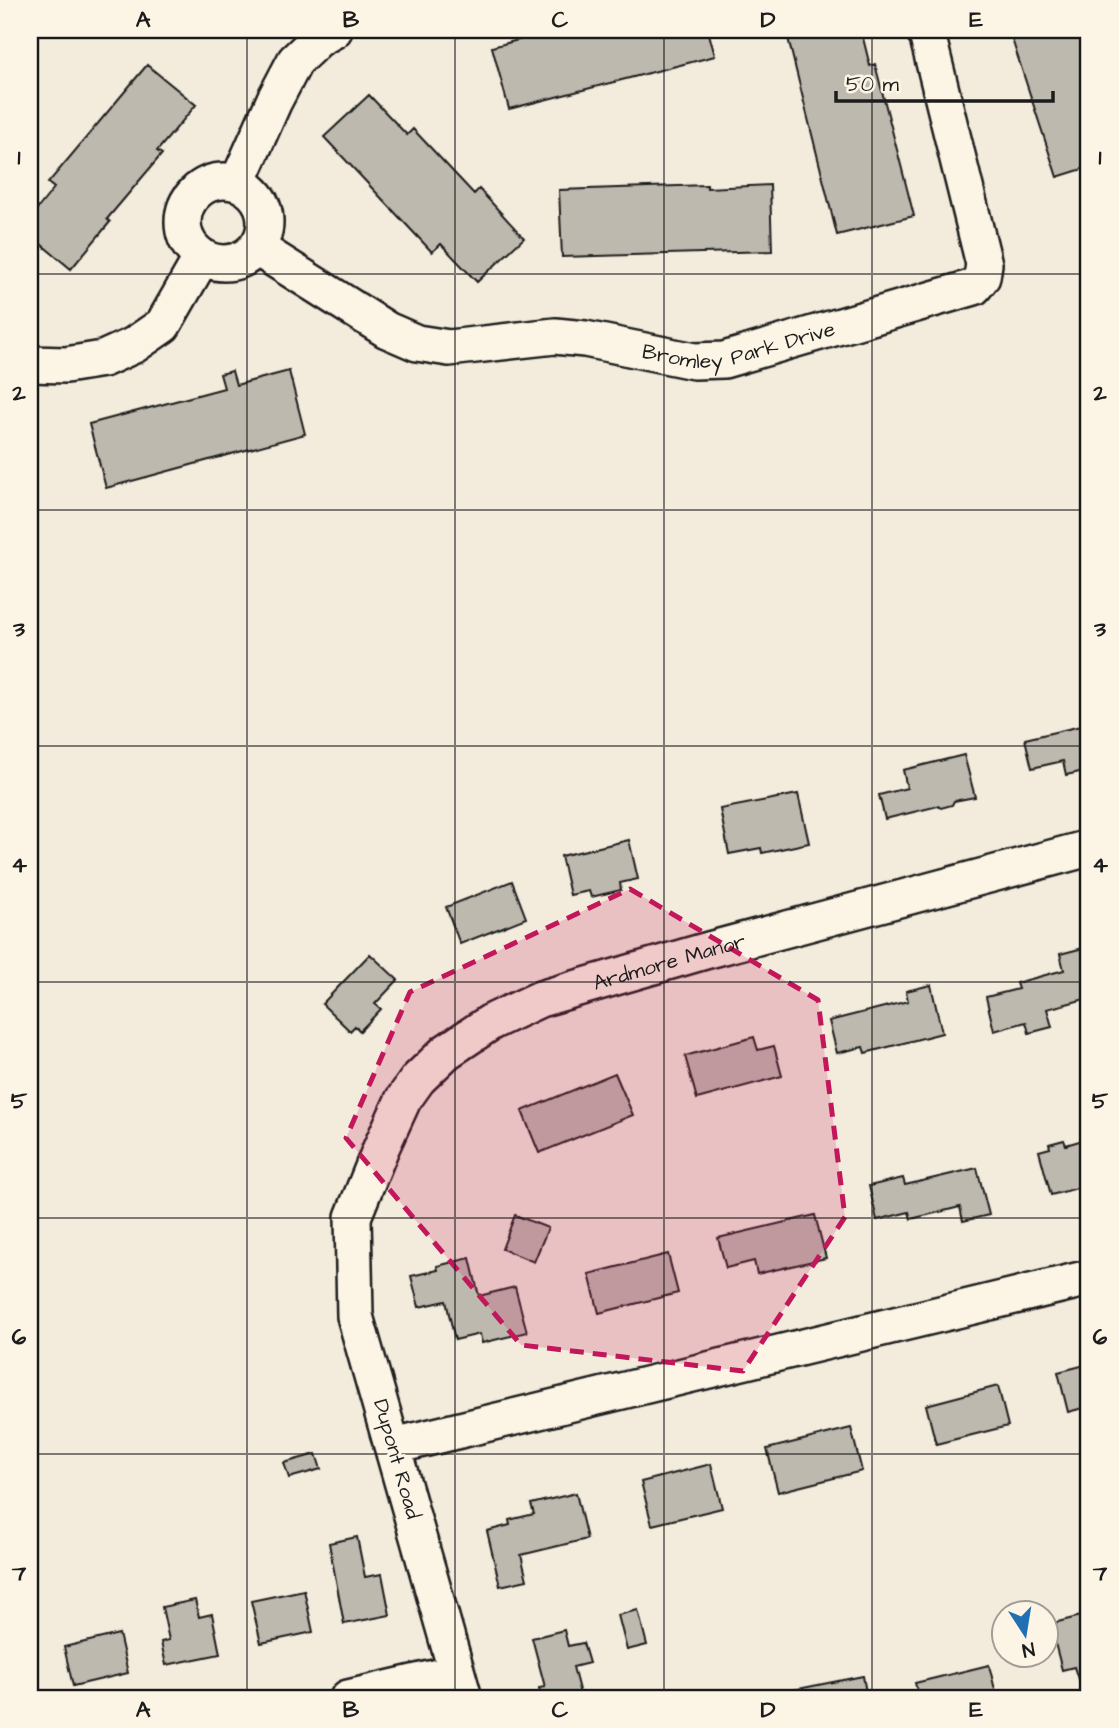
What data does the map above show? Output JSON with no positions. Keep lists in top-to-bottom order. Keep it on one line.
{"streets":{"street":["Bromley Park Drive","Ardmore Manor","Dupont Road"]},"crossings":[["Ardmore Manor","Dupont Road"]],"scale_bar":"50 m","north":"bottom","grid":{"columns":["A","B","C","D","E"],"rows":["1","2","3","4","5","6","7"]}}
